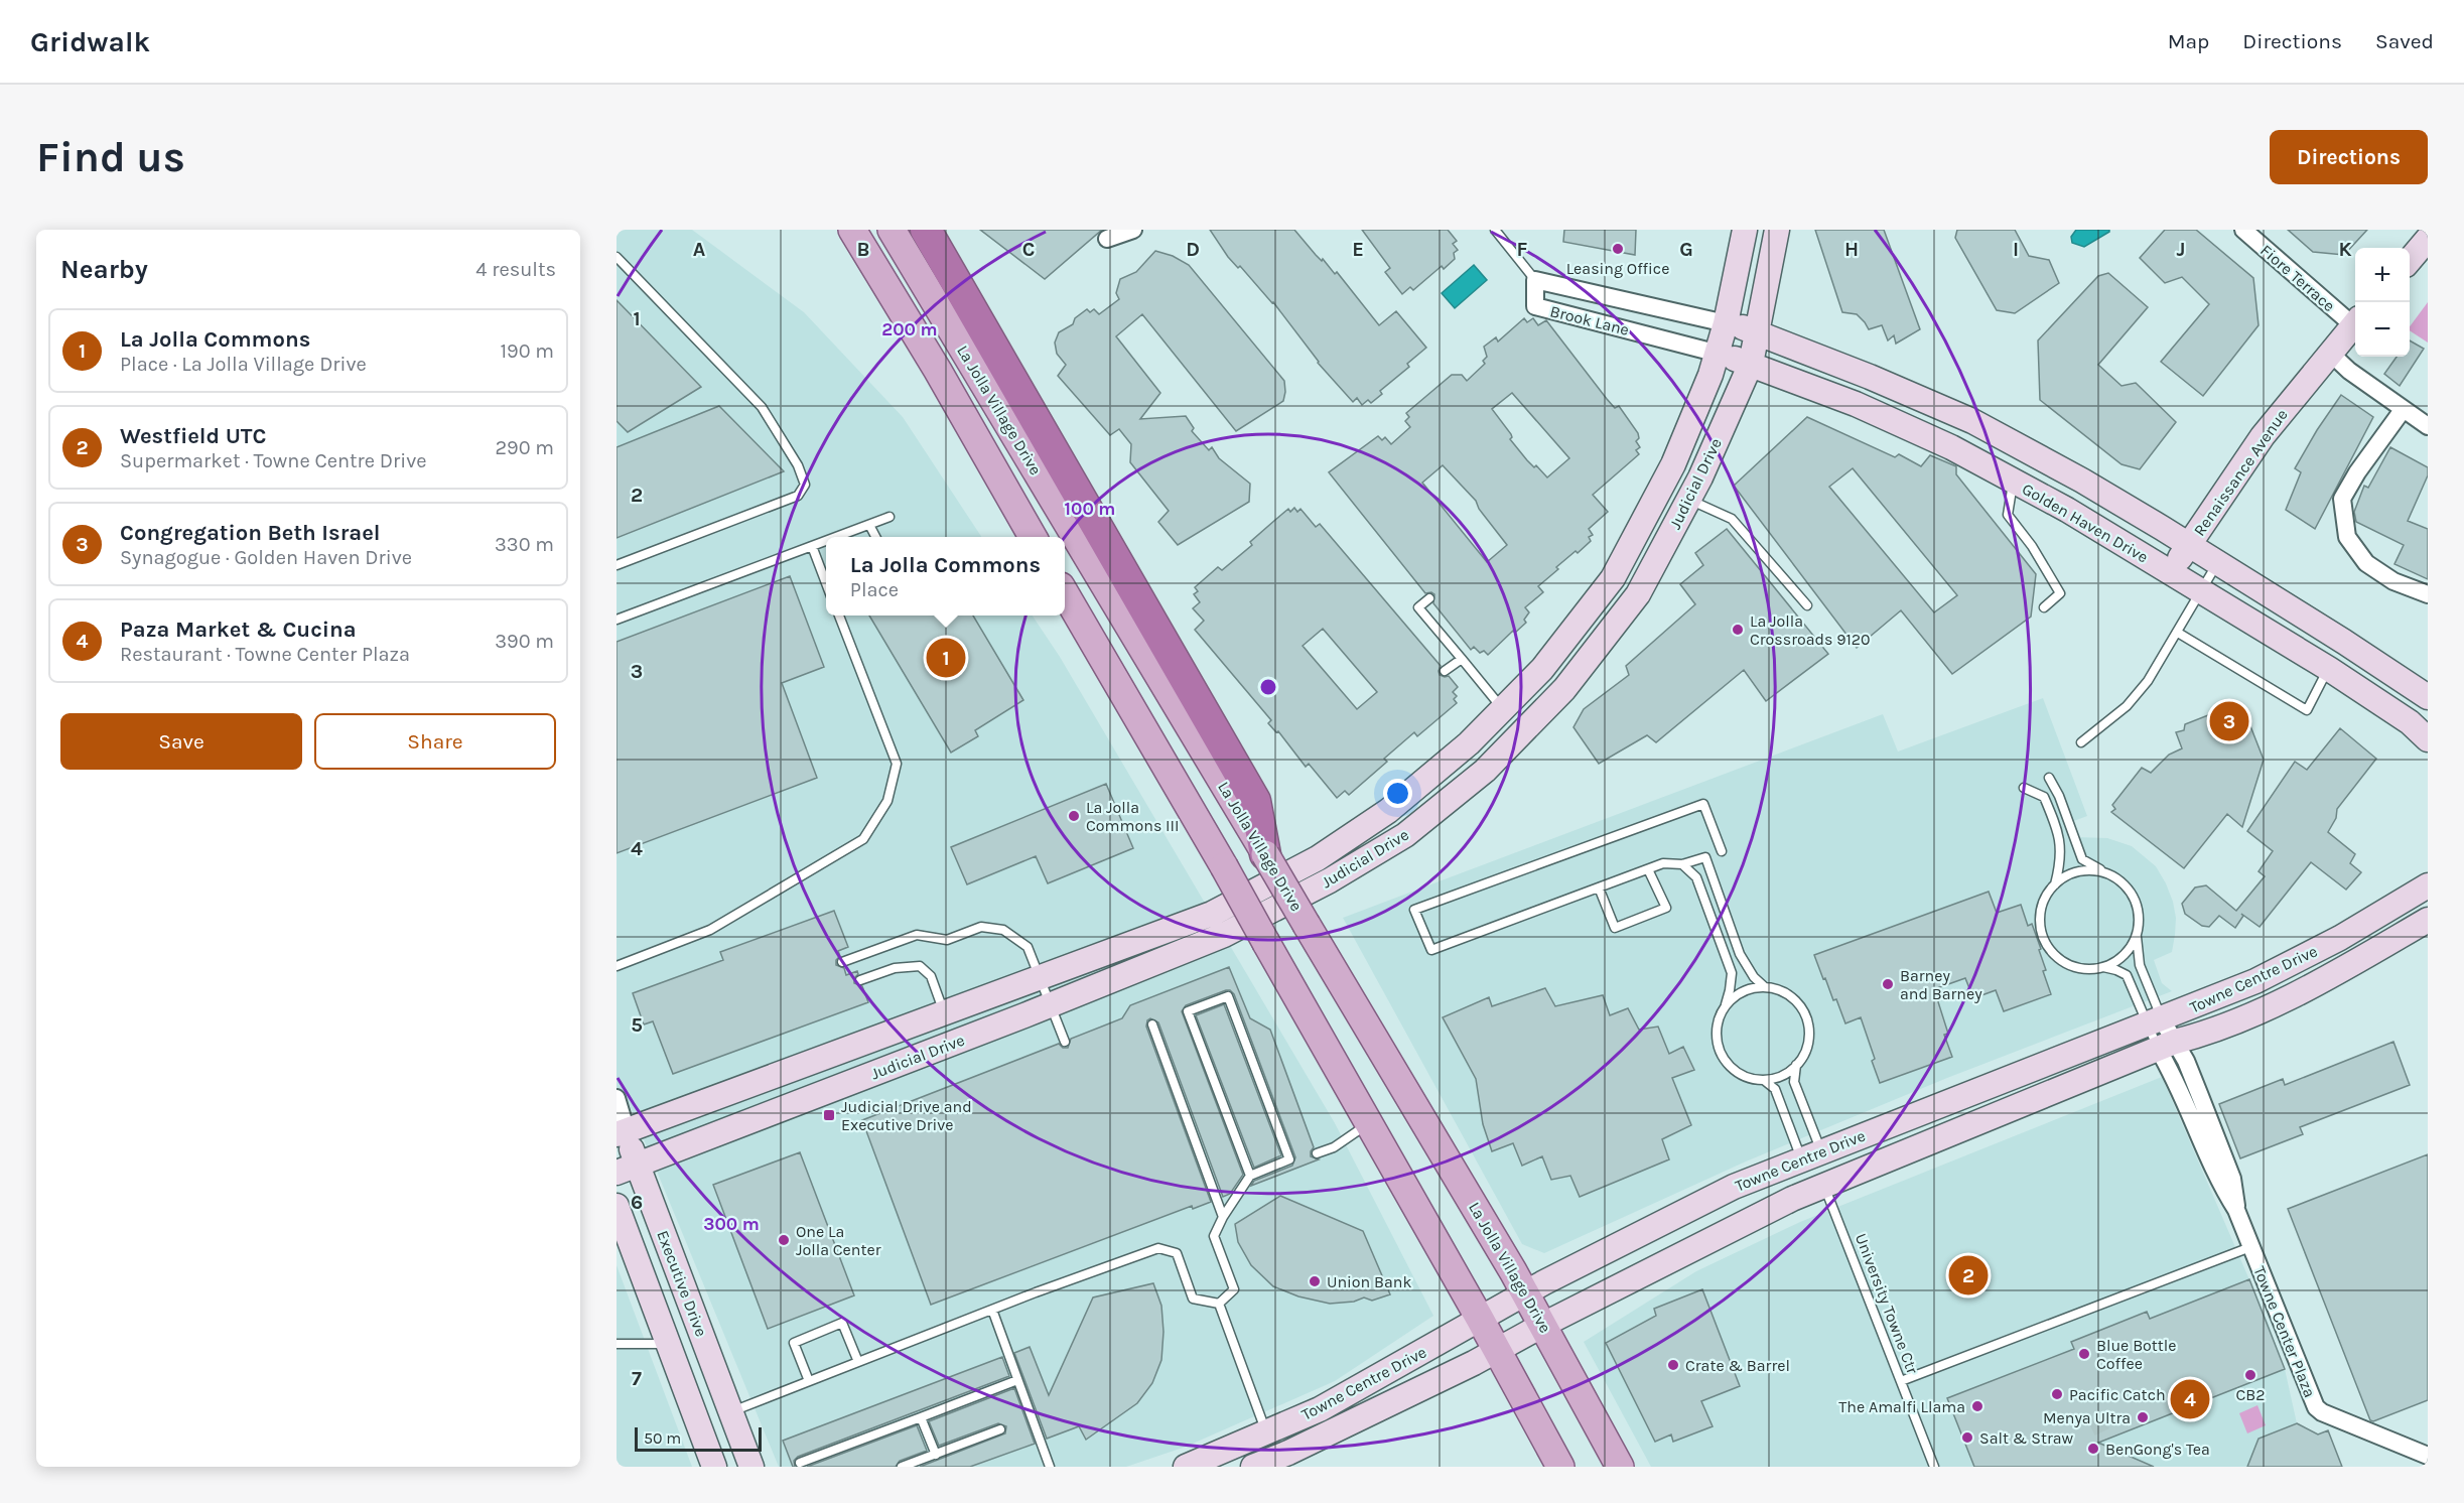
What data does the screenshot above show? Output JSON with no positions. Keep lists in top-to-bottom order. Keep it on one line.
{"streets":{"main road":["La Jolla Village Drive"],"street":["Fiore Terrace","Brook Lane","Renaissance Avenue","Judicial Drive","Golden Haven Drive","Towne Centre Drive","Executive Drive","Towne Center Plaza"],"lane":["University Towne Ctr"]},"crossings":[["Brook Lane","Judicial Drive"],["Brook Lane","Golden Haven Drive"],["La Jolla Village Drive","Towne Centre Drive"],["Renaissance Avenue","Golden Haven Drive"],["Judicial Drive","Golden Haven Drive"],["Judicial Drive","Executive Drive"],["Towne Centre Drive","University Towne Ctr"],["Towne Centre Drive","Towne Center Plaza"]],"places":{"other":["Leasing Office","La Jolla Crossroads 9120","La Jolla Commons III","Barney and Barney","One La Jolla Center","Union Bank","Blue Bottle Coffee","Crate & Barrel","CB2","Pacific Catch","The Amalfi Llama","Menya Ultra","Salt & Straw","BenGong's Tea"],"transit":["Judicial Drive and Executive Drive"]},"scale_bar":"50 m","page":{"header":"Gridwalk","nav":["Map","Directions","Saved"],"buttons":["Directions",["Save","Share"]],"title":"Find us","heading":["Nearby","4 results"],"map_buttons":["+","−"],"list":[{"mark":"1","name":"La Jolla Commons","note":"Place · La Jolla Village Drive","value":"190 m"},{"mark":"2","name":"Westfield UTC","note":"Supermarket · Towne Centre Drive","value":"290 m"},{"mark":"3","name":"Congregation Beth Israel","note":"Synagogue · Golden Haven Drive","value":"330 m"},{"mark":"4","name":"Paza Market & Cucina","note":"Restaurant · Towne Center Plaza","value":"390 m"}],"popup":["La Jolla Commons","Place"],"pins":["1","3","2","4"],"scale":"50 m"},"grid":{"columns":["A","B","C","D","E","F","G","H","I","J","K"],"rows":["1","2","3","4","5","6","7"]},"rings":["200 m","100 m","300 m"]}
